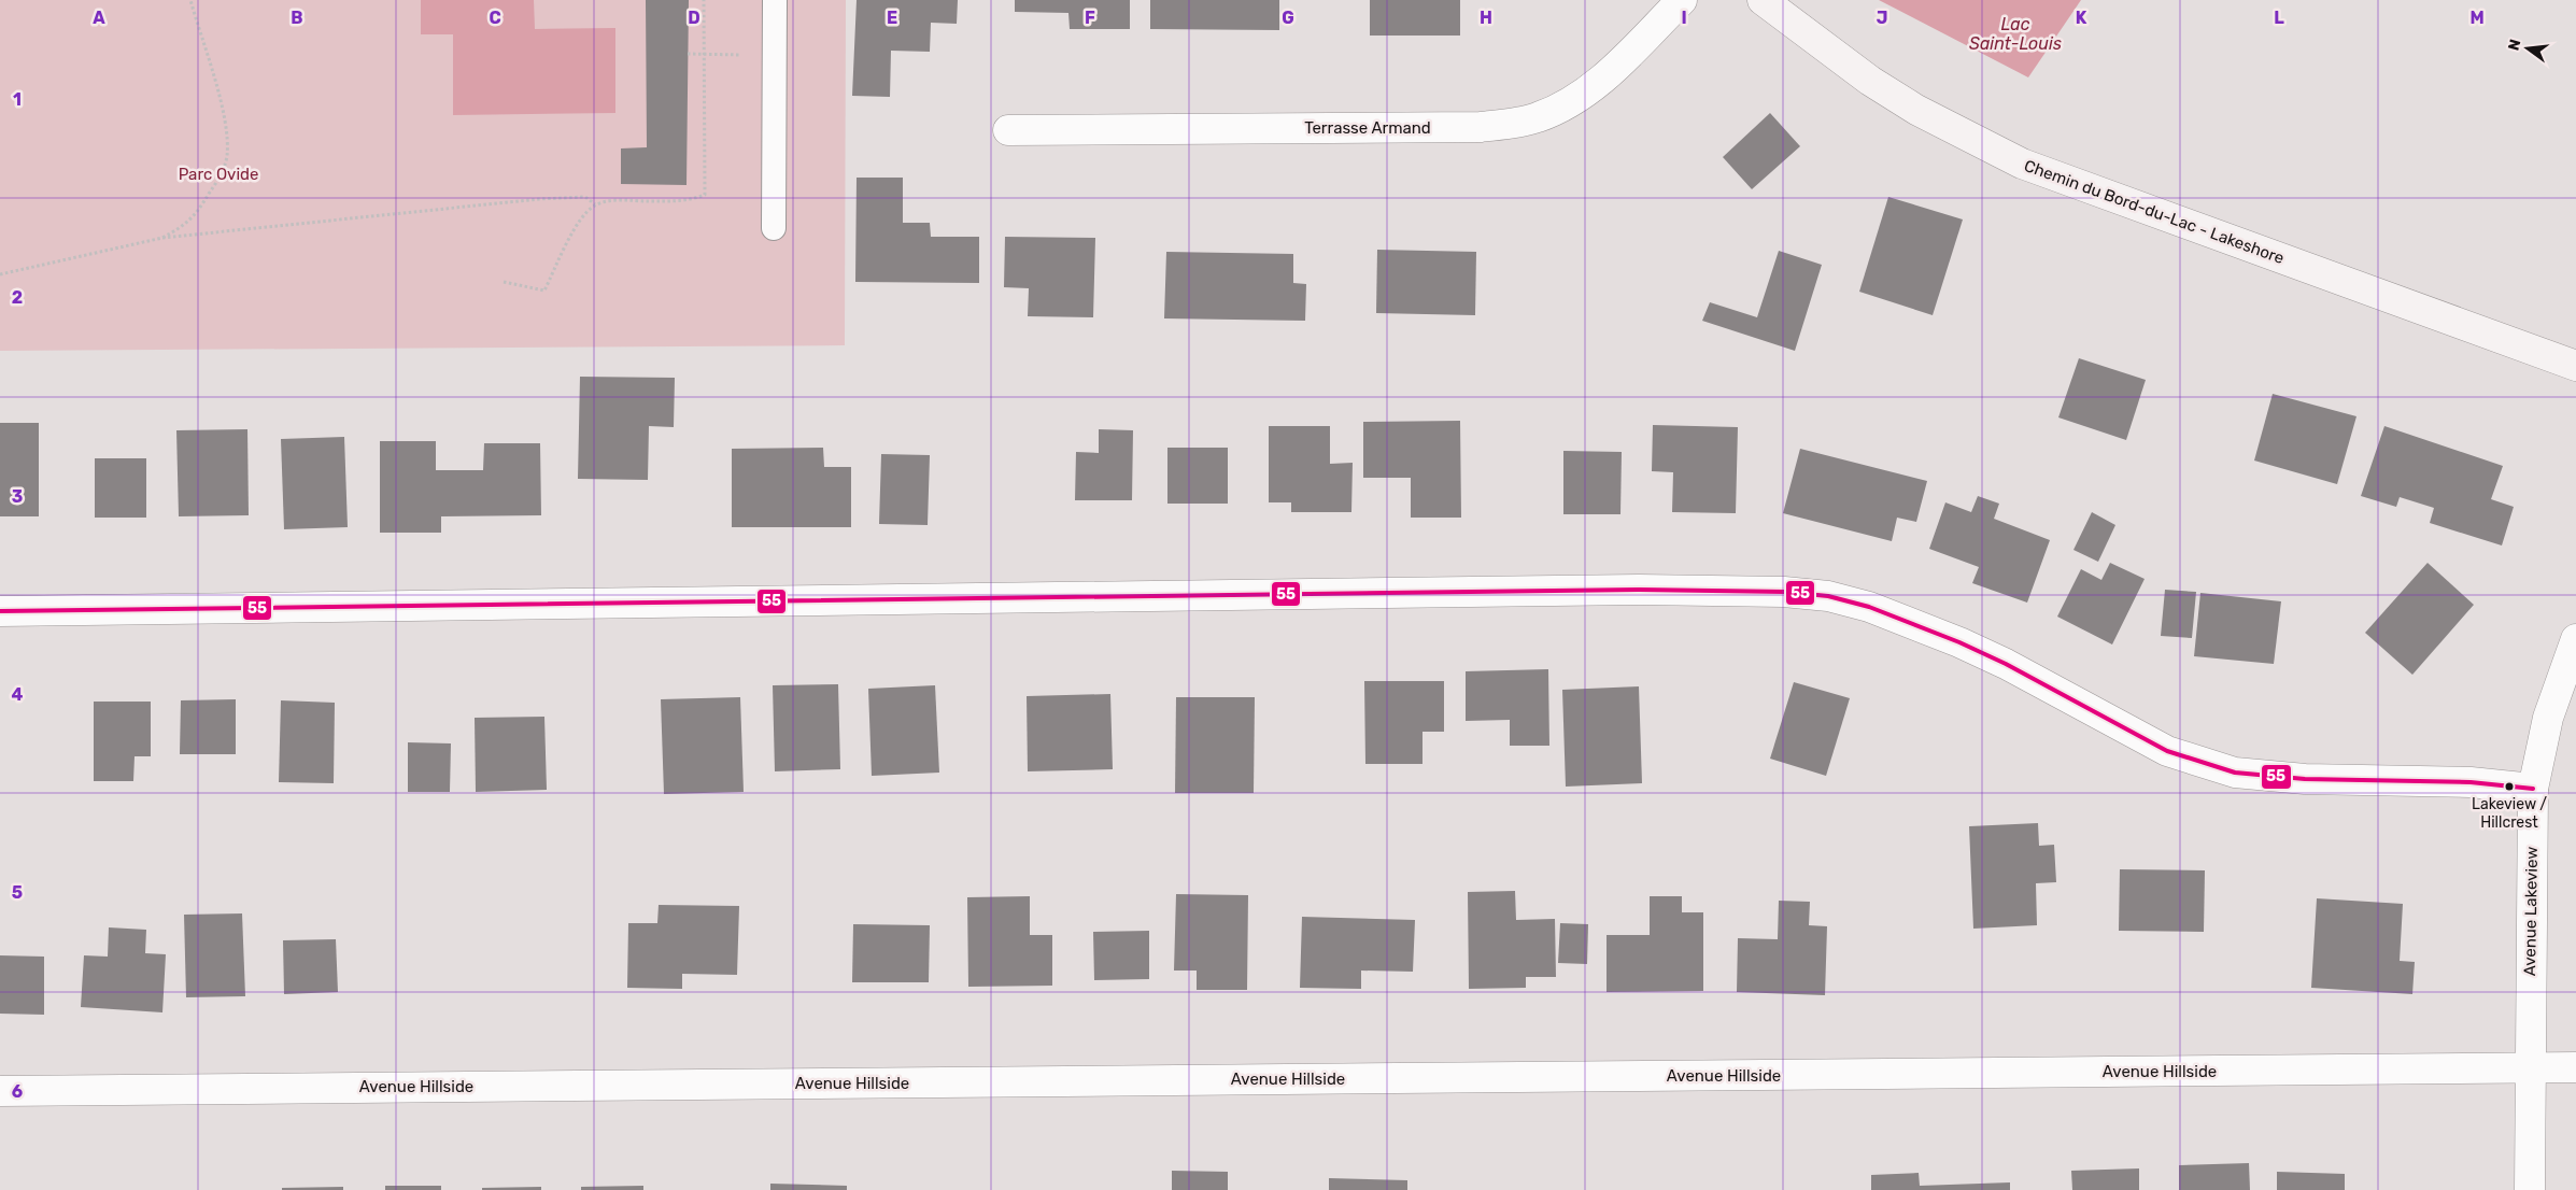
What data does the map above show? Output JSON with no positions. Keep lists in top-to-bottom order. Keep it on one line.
{"streets":{"street":["Terrasse Armand","Chemin du Bord-du-Lac - Lakeshore","Avenue Lakeview","Avenue Hillside"]},"crossings":[["Avenue Lakeview","Avenue Hillside"]],"water":["Lac Saint-Louis"],"parks":["Parc Ovide"],"places":["Lakeview / Hillcrest"],"lines":["transit line 55"],"north":"left","grid":{"columns":["A","B","C","D","E","F","G","H","I","J","K","L","M"],"rows":["1","2","3","4","5","6"]}}
